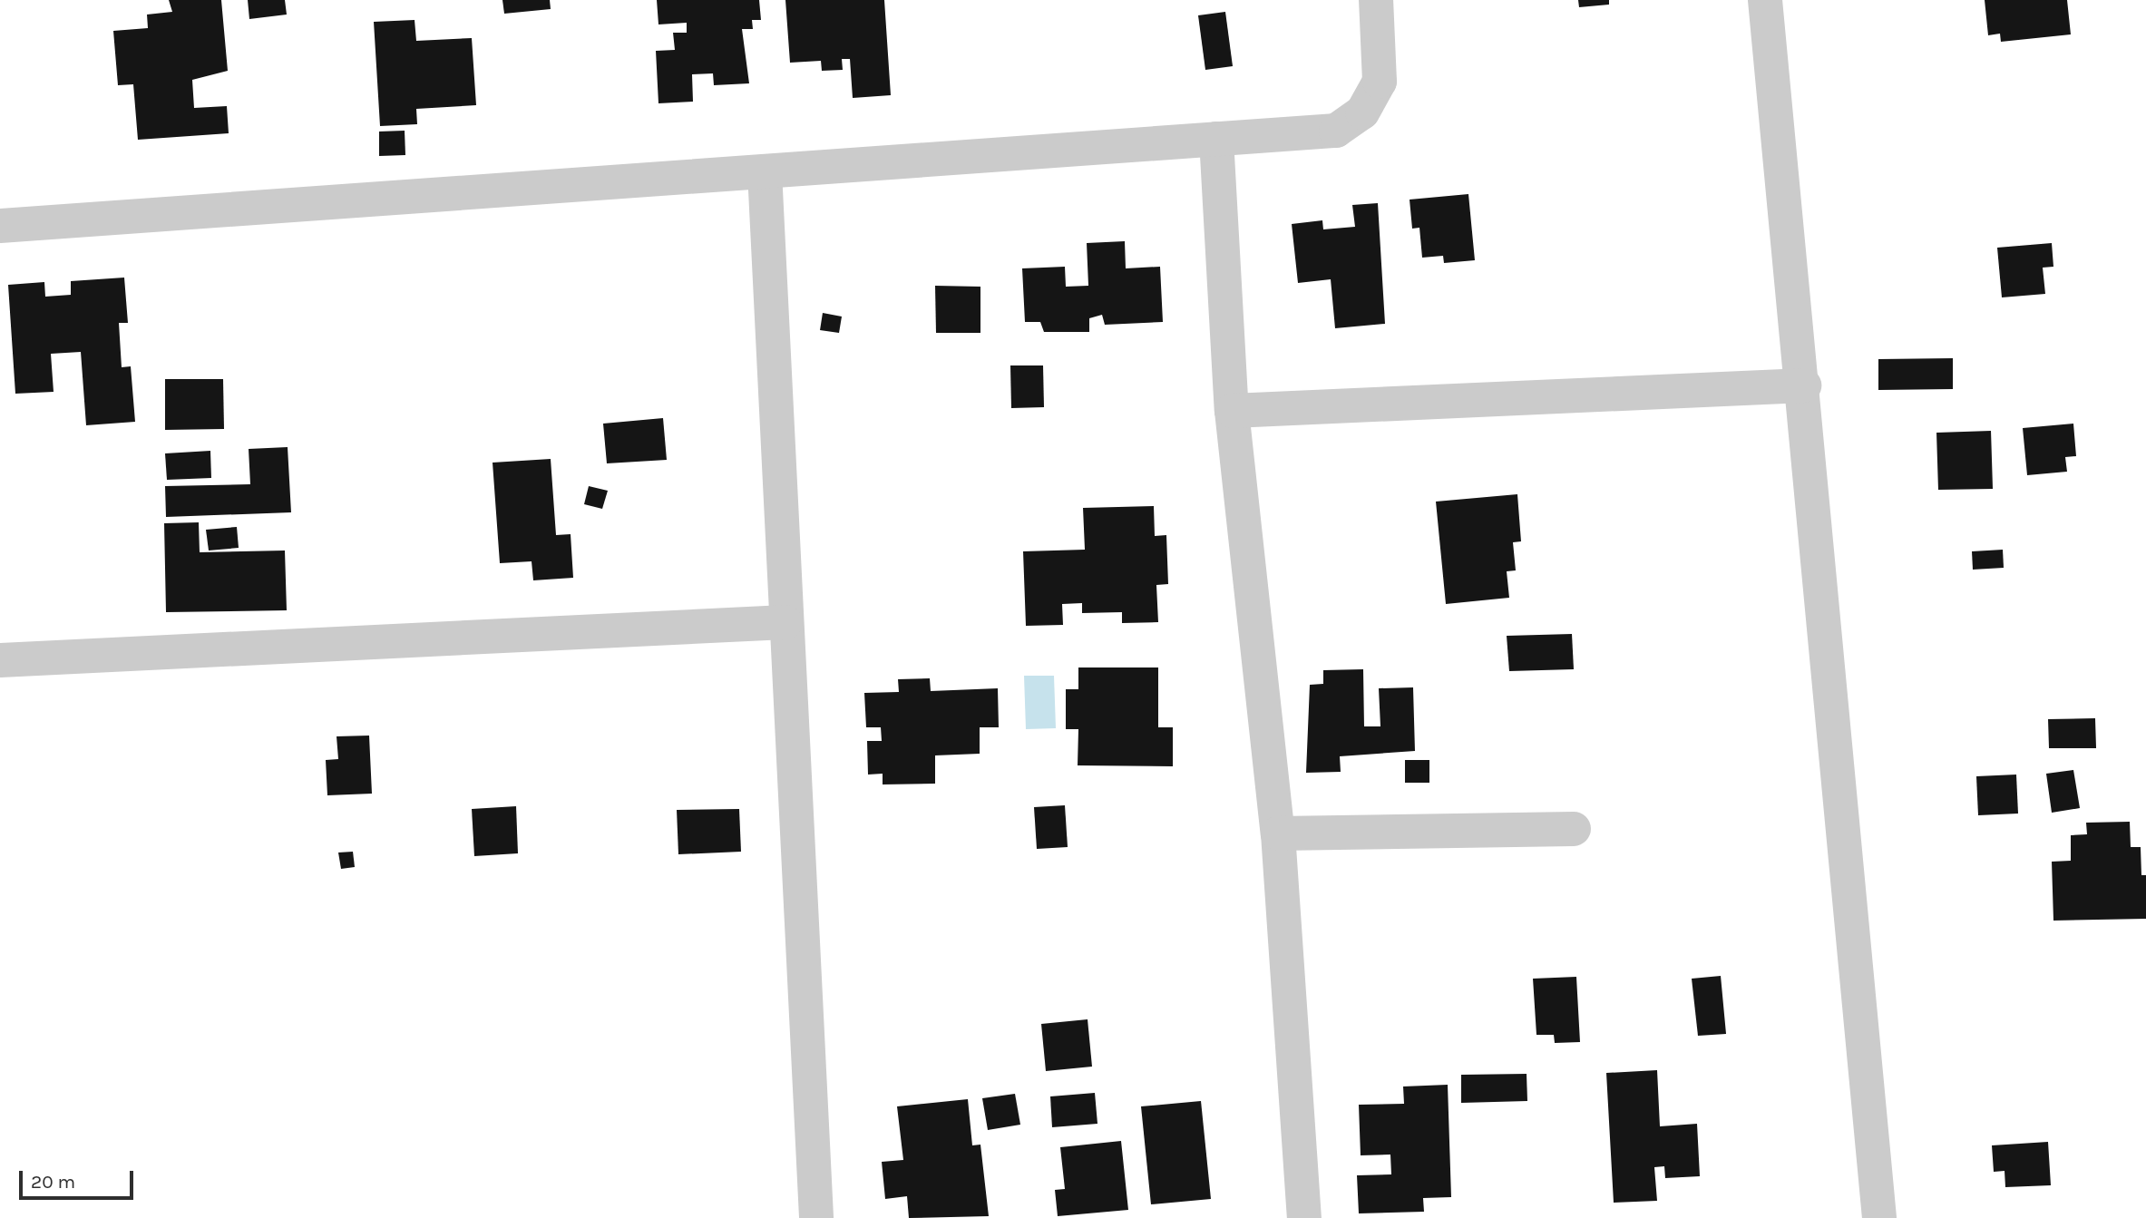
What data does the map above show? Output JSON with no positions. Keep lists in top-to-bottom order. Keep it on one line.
{"scale_bar":"20 m"}
